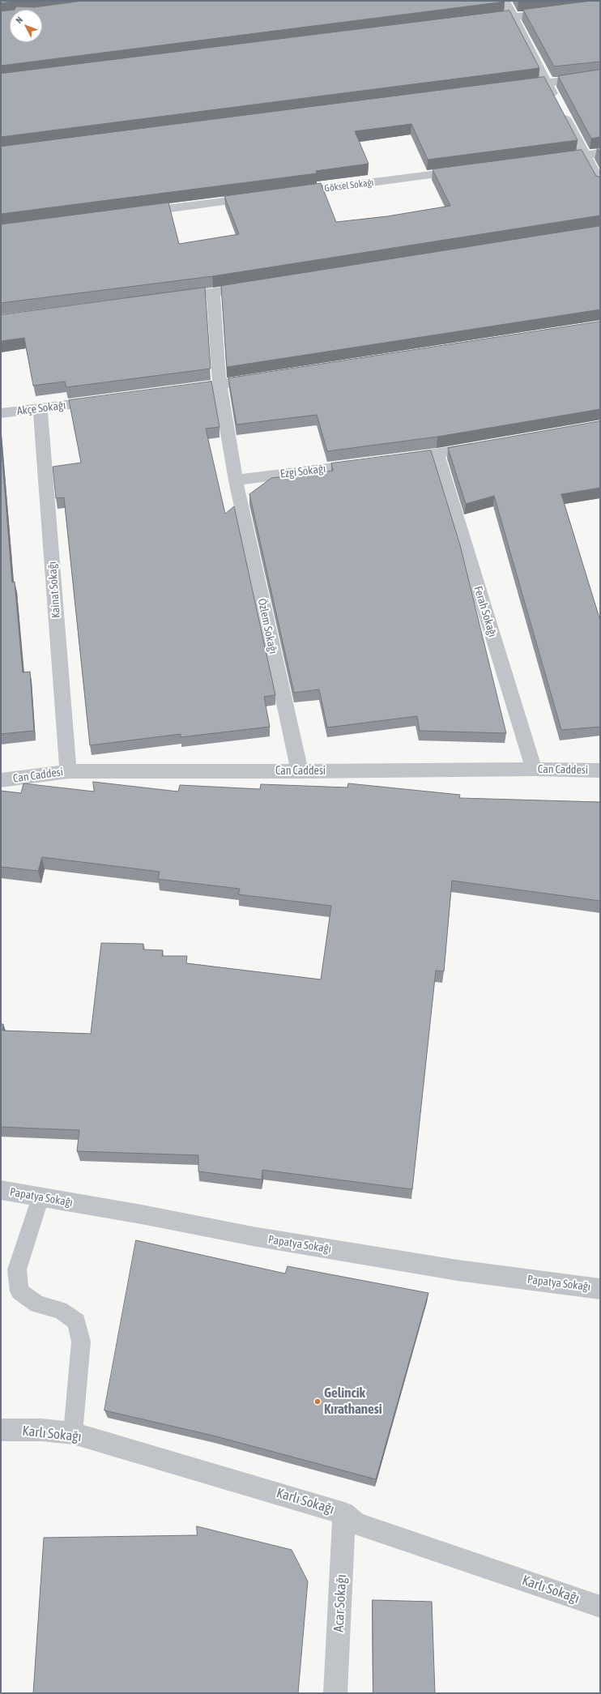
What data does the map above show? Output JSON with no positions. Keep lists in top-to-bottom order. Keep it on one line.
{"streets":{"street":["Göksel Sokağı","Akçe Sokağı","Ezgi Sokağı","Kainat Sokağı","Ferah Sokağı","Özlem Sokağı","Can Caddesi","Papatya Sokağı","Karlı Sokağı","Acar Sokağı"]},"crossings":[["Akçe Sokağı","Kainat Sokağı"],["Ezgi Sokağı","Özlem Sokağı"],["Kainat Sokağı","Can Caddesi"],["Ferah Sokağı","Can Caddesi"],["Özlem Sokağı","Can Caddesi"],["Karlı Sokağı","Acar Sokağı"]],"places":["Gelincik Kırathanesi"],"north":"top left"}
